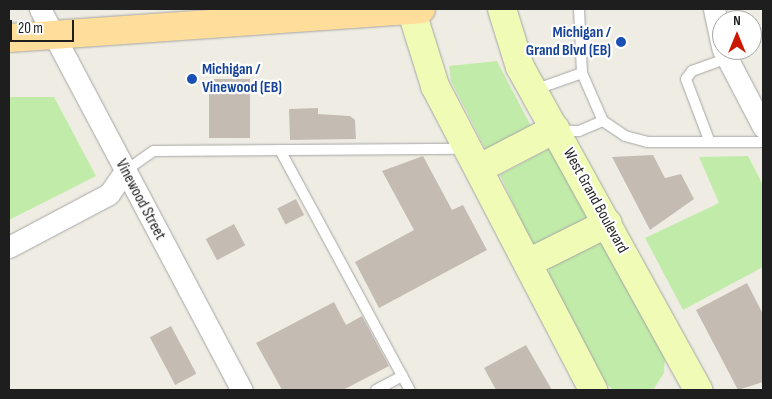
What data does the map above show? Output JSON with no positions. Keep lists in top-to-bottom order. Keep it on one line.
{"streets":{"street":["Vinewood Street","West Grand Boulevard"]},"places":["Michigan / Grand Blvd (EB)","Michigan / Vinewood (EB)"],"scale_bar":"20 m","north":"top"}
